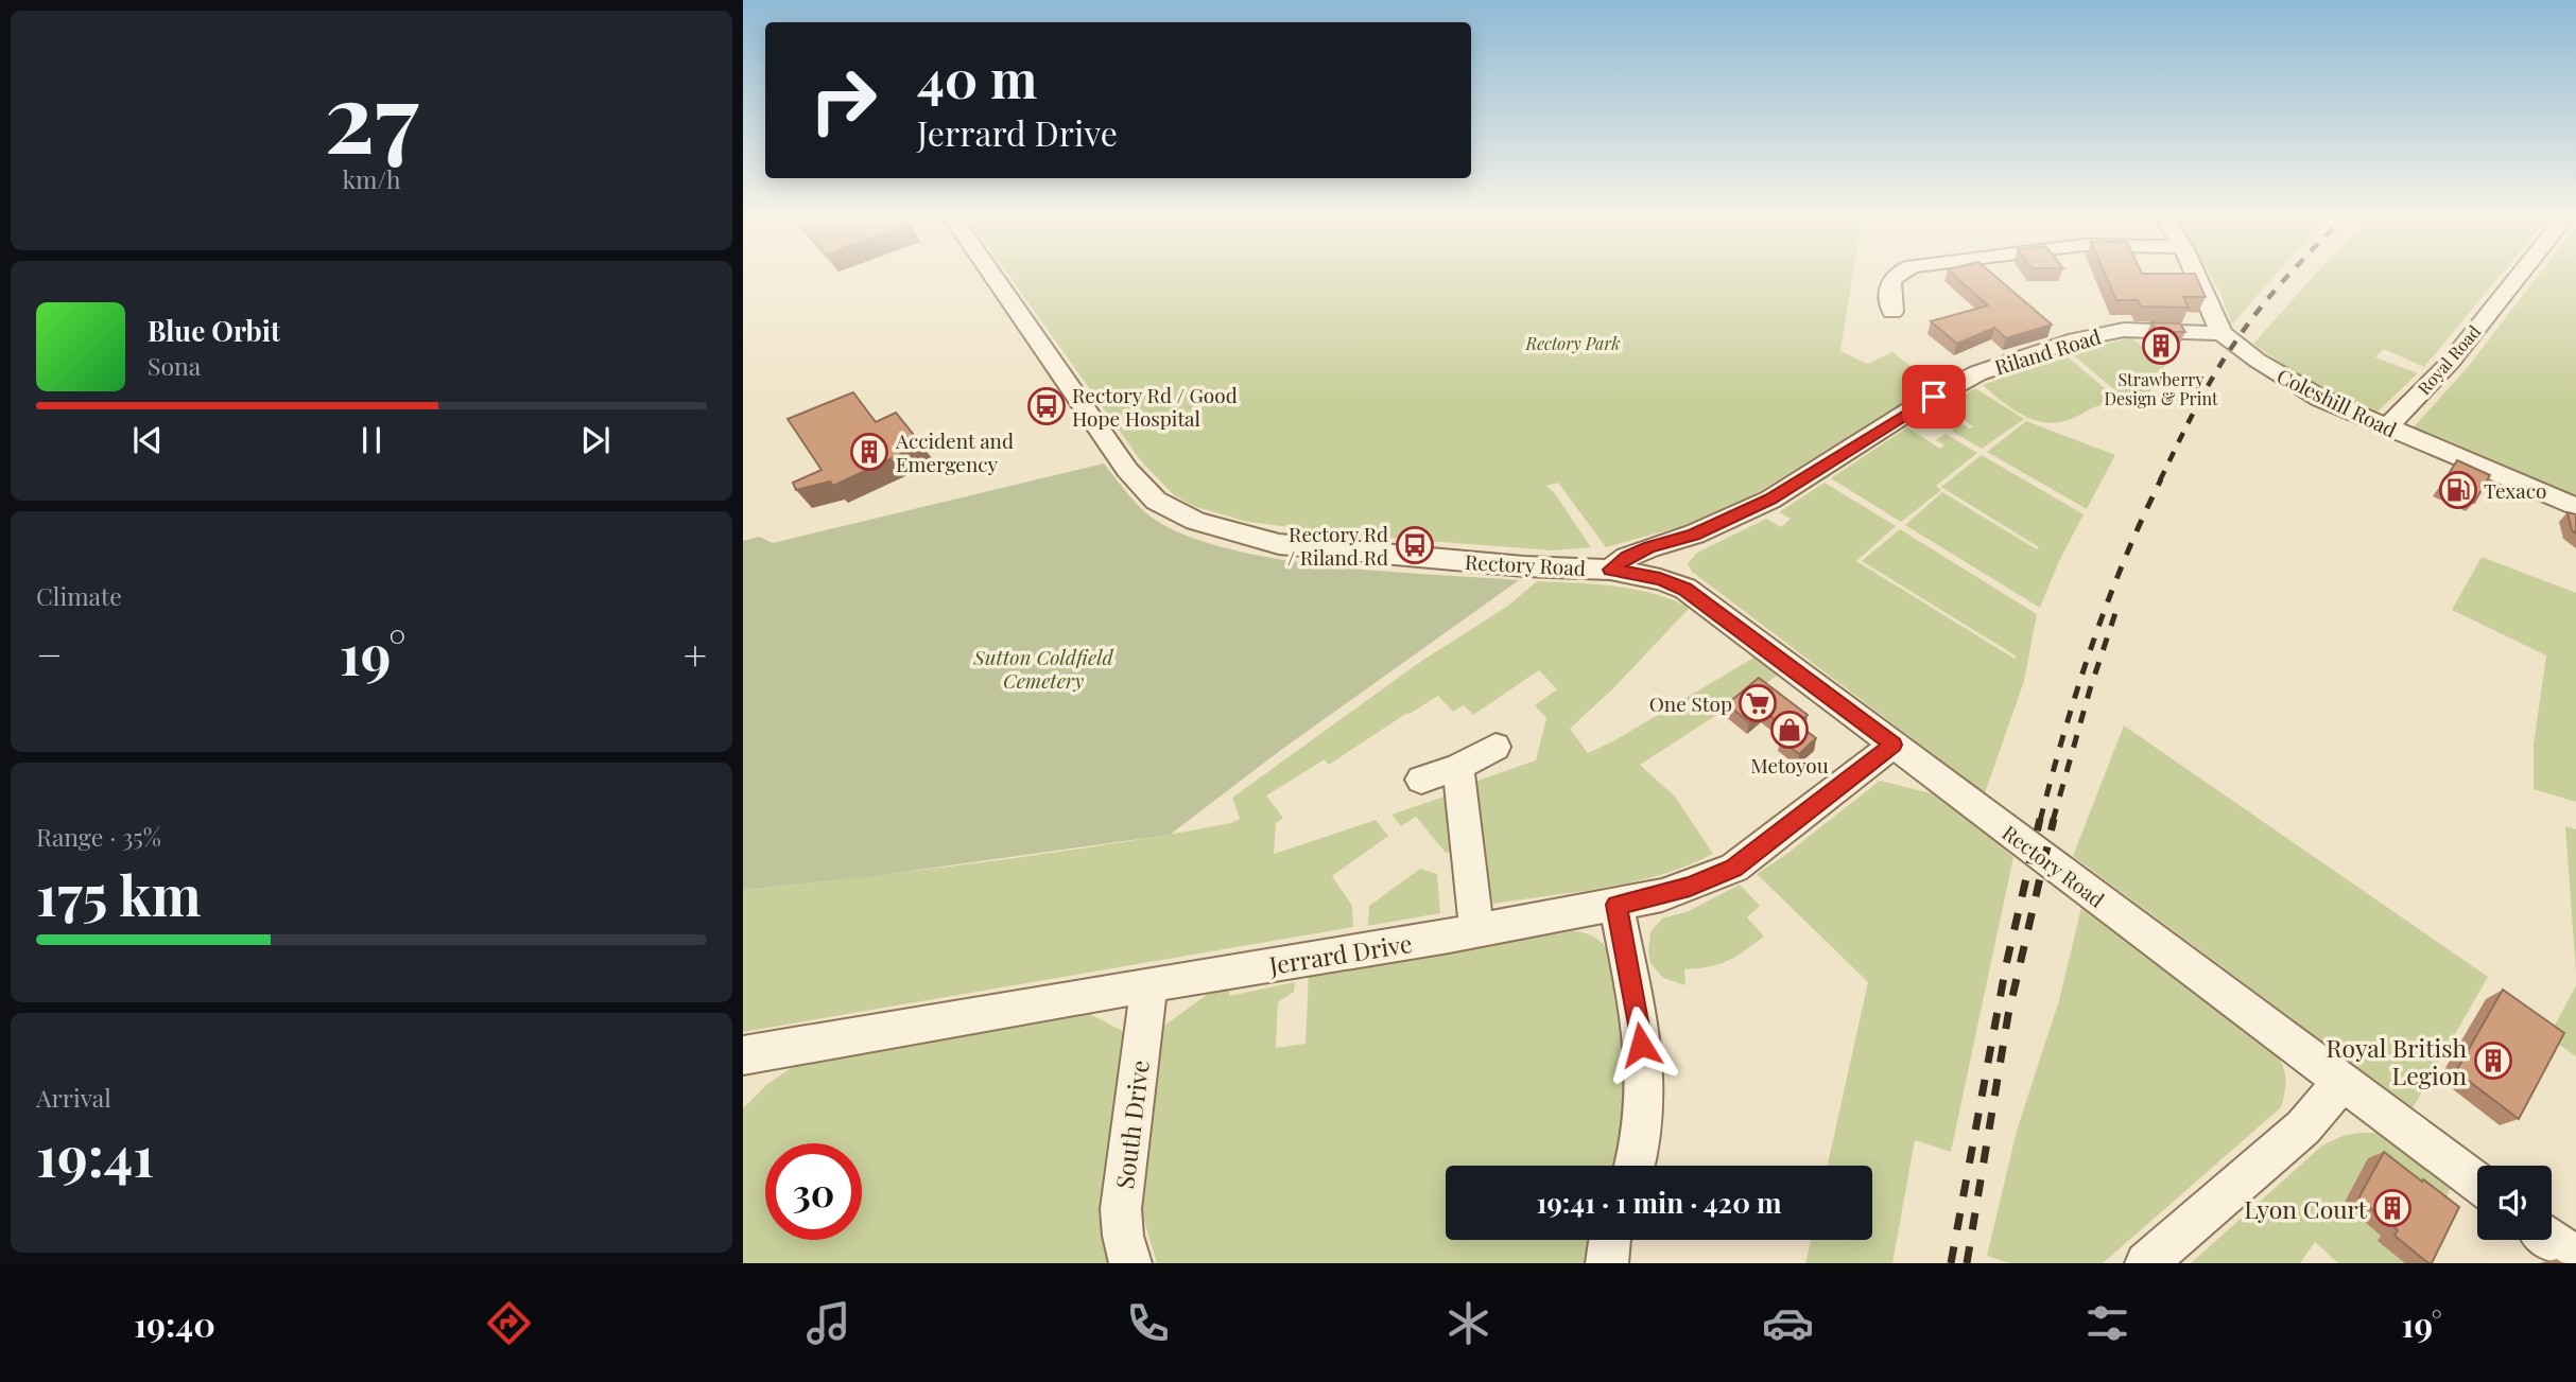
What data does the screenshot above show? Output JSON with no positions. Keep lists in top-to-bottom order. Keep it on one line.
{"streets":{"street":["Riland Road","Royal Road","Coleshill Road","Rectory Road","Jerrard Drive","South Drive"]},"crossings":[["Riland Road","Coleshill Road"],["Riland Road","Rectory Road"],["Royal Road","Coleshill Road"],["Rectory Road","Jerrard Drive"],["Jerrard Drive","South Drive"]],"parks":["Rectory Park","Sutton Coldfield Cemetery"],"places":{"building":["Strawberry Design & Print","Accident and Emergency","Royal British Legion","Lyon Court"],"bus stop":["Rectory Rd / Good Hope Hospital","Rectory Rd / Riland Rd"],"fuel station":["Texaco"],"supermarket":["One Stop"],"shop":["Metoyou"]},"page":{"tile":[["27","km/h"],"Climate",["Range · 35%","175 km"],["Arrival","19:41"]],"turn":["40 m","Jerrard Drive"],"song":["Blue Orbit","Sona"],"heat":["−","19°","+"],"limit":"30","trip":"19:41 · 1 min · 420 m","tabs":["19:40","19°"]}}
